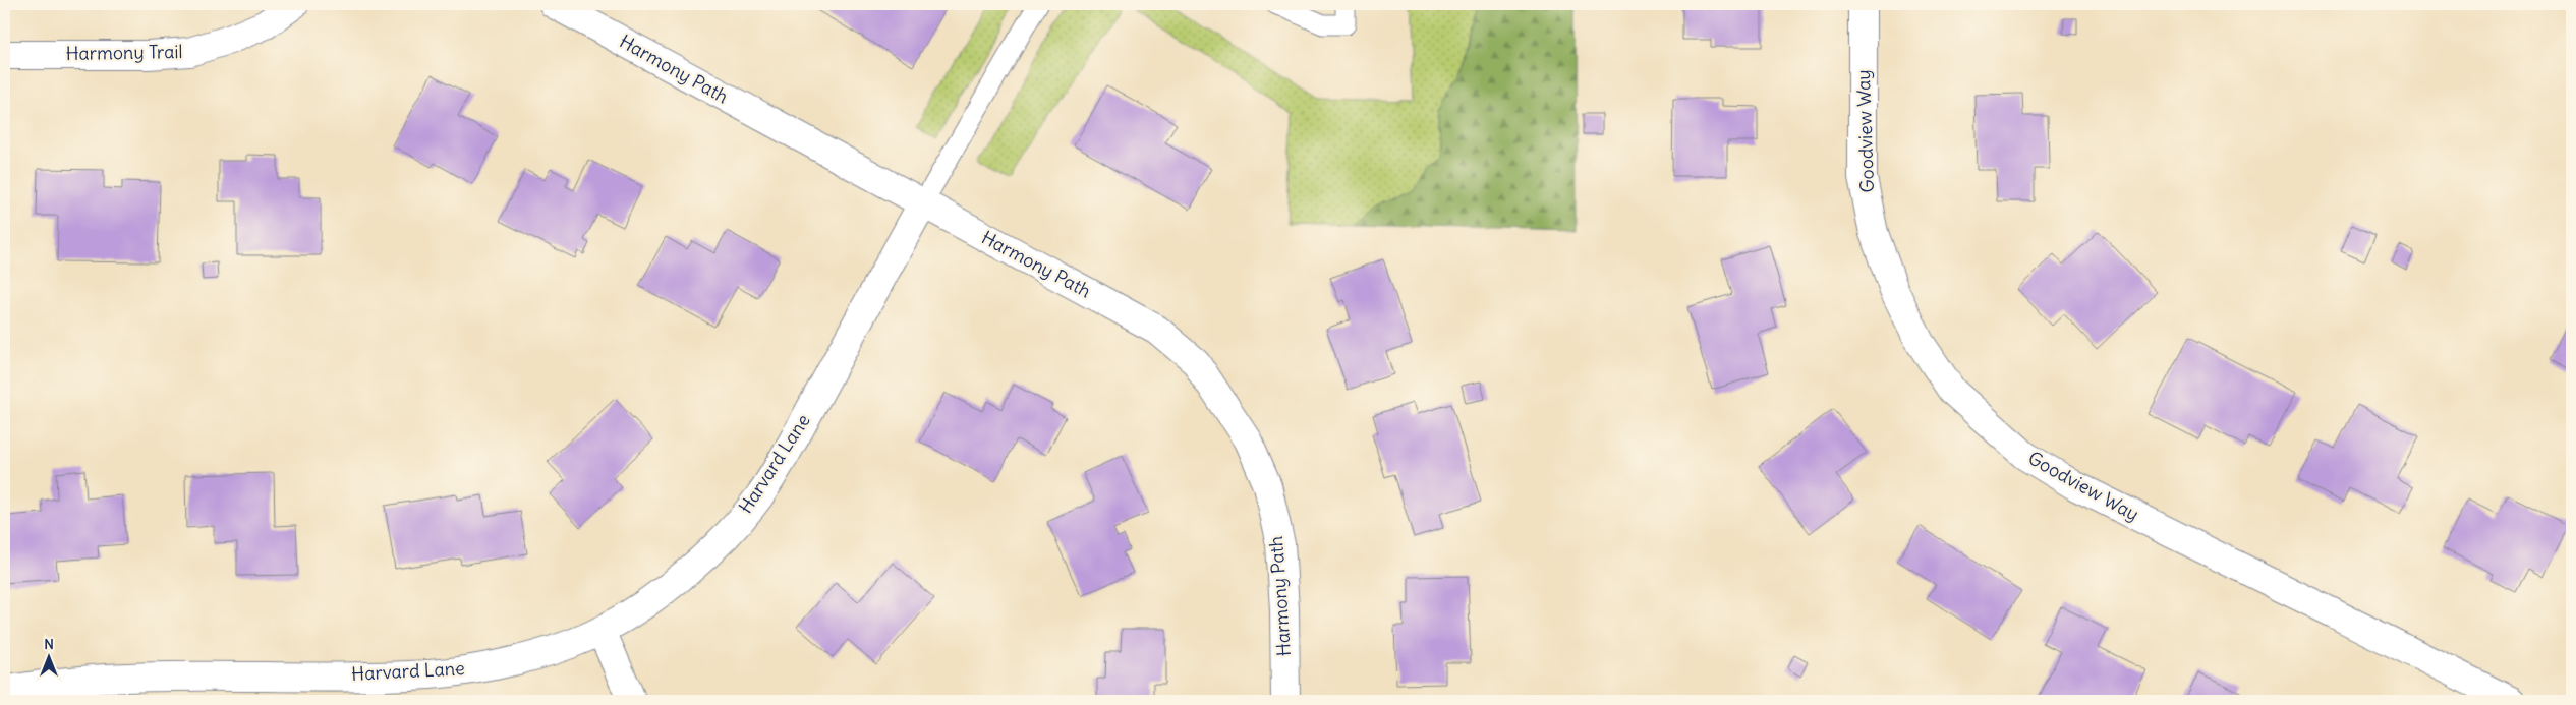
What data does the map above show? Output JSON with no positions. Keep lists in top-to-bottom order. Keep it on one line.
{"streets":{"street":["Harmony Trail","Harmony Path","Goodview Way","Harvard Lane"]},"crossings":[["Harmony Path","Harvard Lane"]],"north":"top"}
